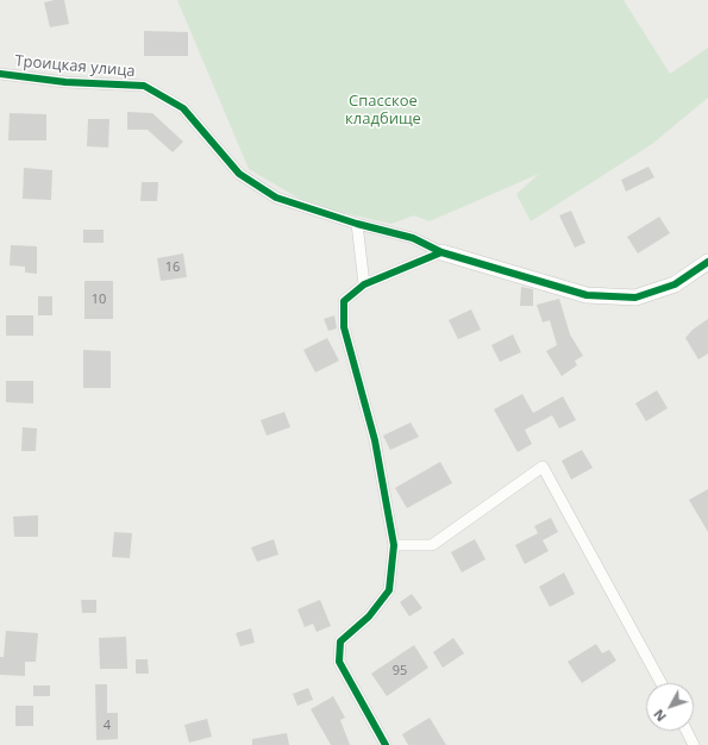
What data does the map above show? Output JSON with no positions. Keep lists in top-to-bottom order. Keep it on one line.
{"streets":{"street":["Троицкая улица"]},"parks":["Спасское кладбище"],"house_numbers":["16","10","95","4"],"north":"bottom left"}
